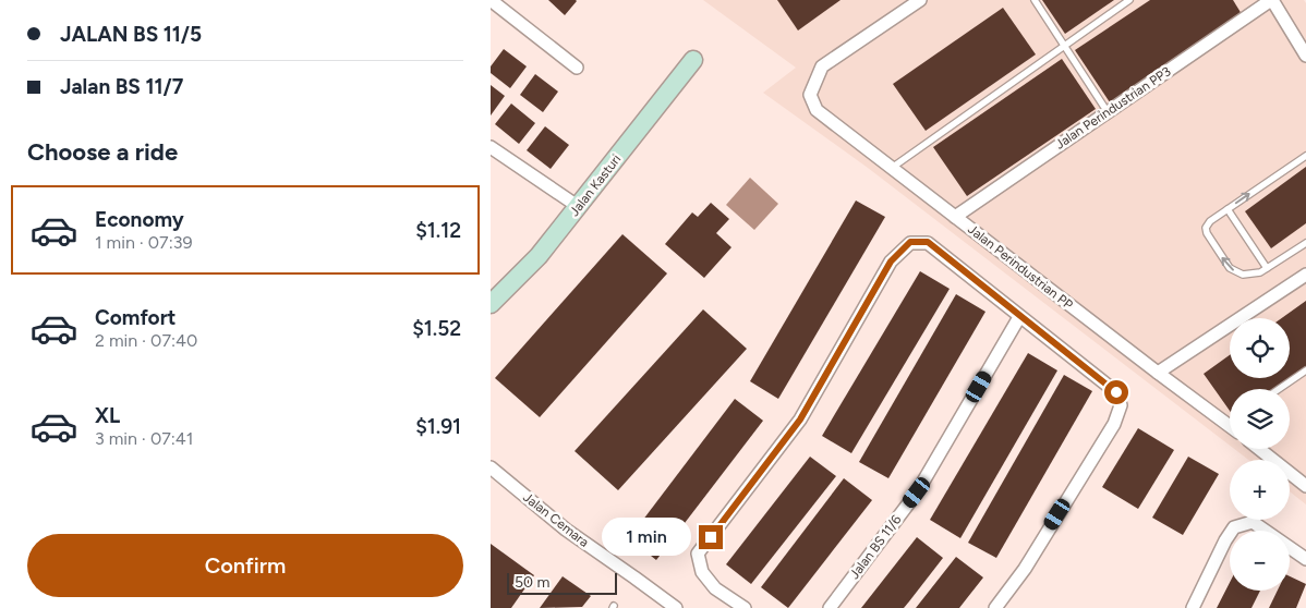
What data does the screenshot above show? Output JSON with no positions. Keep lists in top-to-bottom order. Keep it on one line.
{"streets":{"street":["Jalan Perindustrian PP3","Jalan Kasturi","Jalan Perindustrian PP","Jalan Cemara","Jalan BS 11/6"]},"crossings":[["Jalan Perindustrian PP3","Jalan Perindustrian PP"]],"scale_bar":"50 m","page":{"banner":["JALAN BS 11/5","Jalan BS 11/7"],"heading":"Choose a ride","list":[{"name":"Economy","note":"1 min · 07:39","value":"$1.12"},{"name":"Comfort","note":"2 min · 07:40","value":"$1.52"},{"name":"XL","note":"3 min · 07:41","value":"$1.91"}],"map_buttons":["+","−"],"bubble":"1 min","buttons":"Confirm","scale":"50 m"}}
